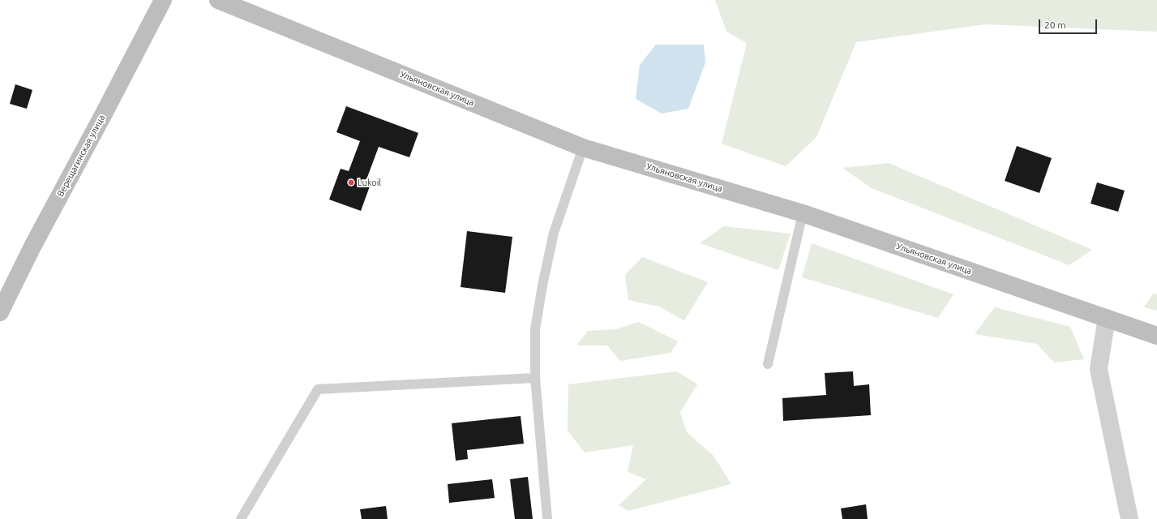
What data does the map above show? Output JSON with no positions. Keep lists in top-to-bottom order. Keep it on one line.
{"streets":{"main road":["Ульяновская улица","Верещагинская улица"]},"places":["Lukoil"],"scale_bar":"20 m"}
